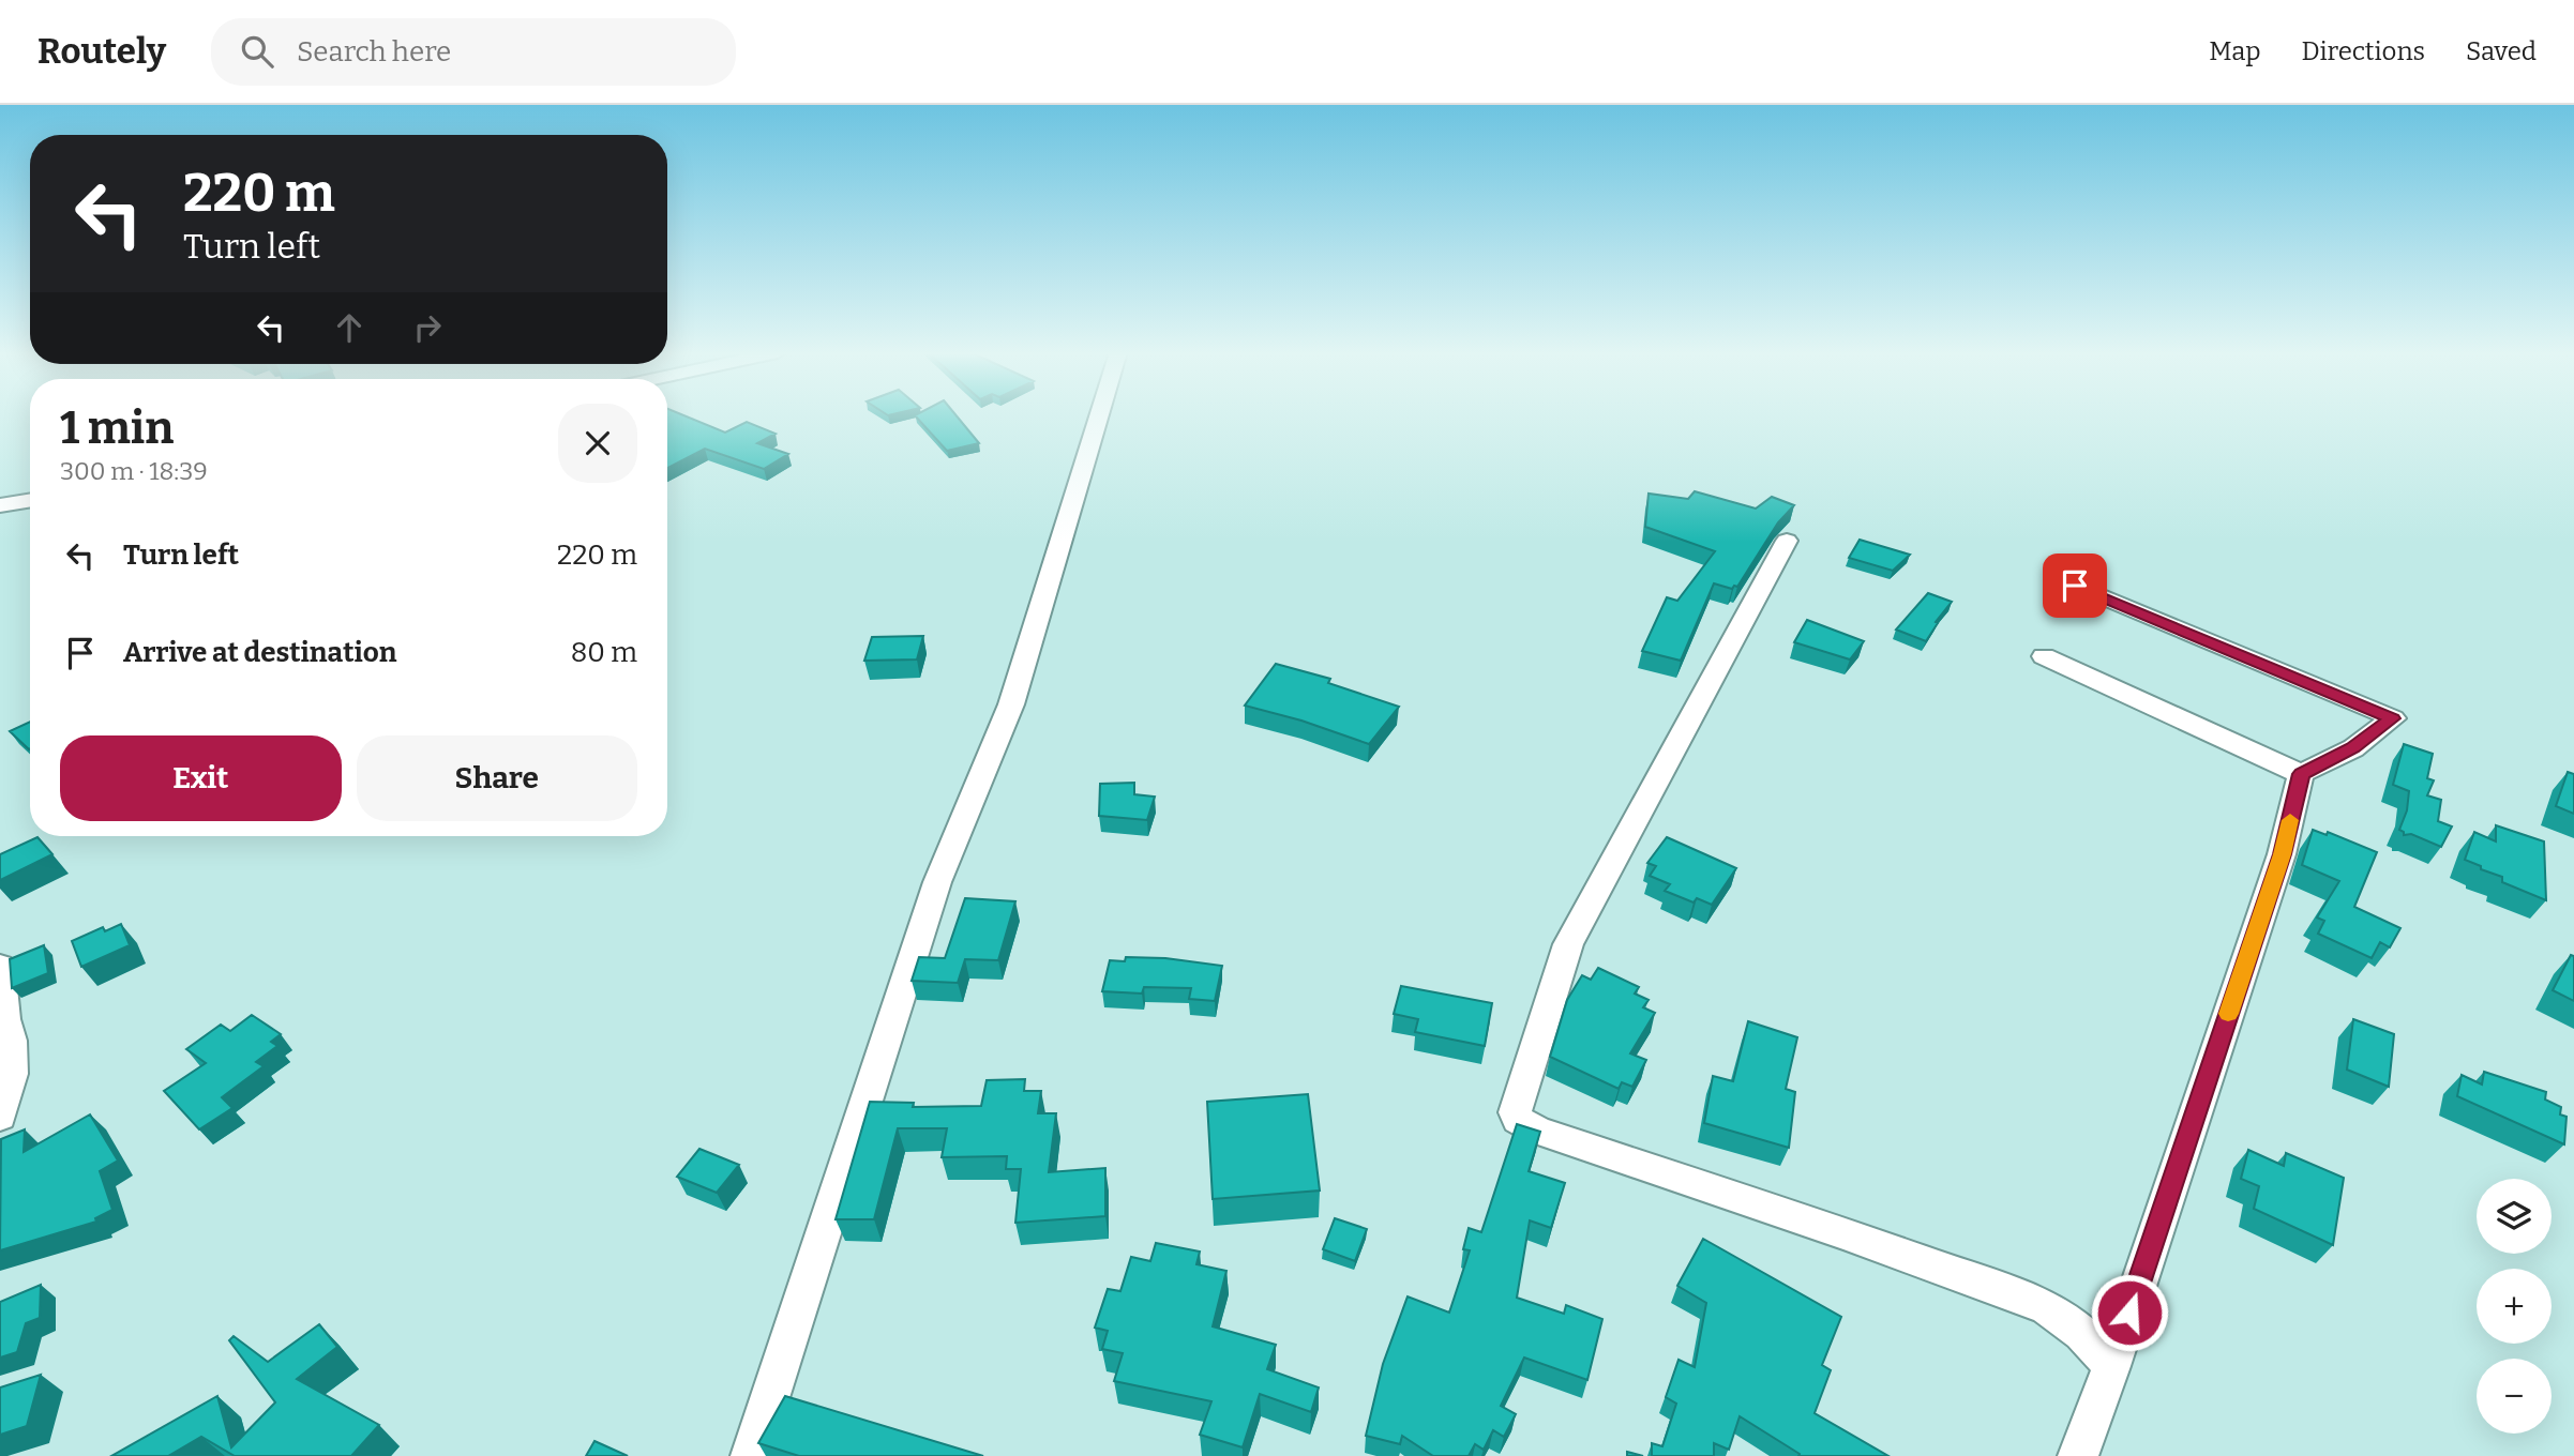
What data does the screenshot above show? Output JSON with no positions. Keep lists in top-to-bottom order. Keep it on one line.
{"page":{"header":"Routely","search":"Search here","nav":["Map","Directions","Saved"],"turn":["220 m","Turn left"],"heading":["1 min","300 m · 18:39"],"list":[{"name":"Turn left","value":"220 m"},{"name":"Arrive at destination","value":"80 m"}],"buttons":["Exit","Share"],"map_buttons":["+","−"]}}
